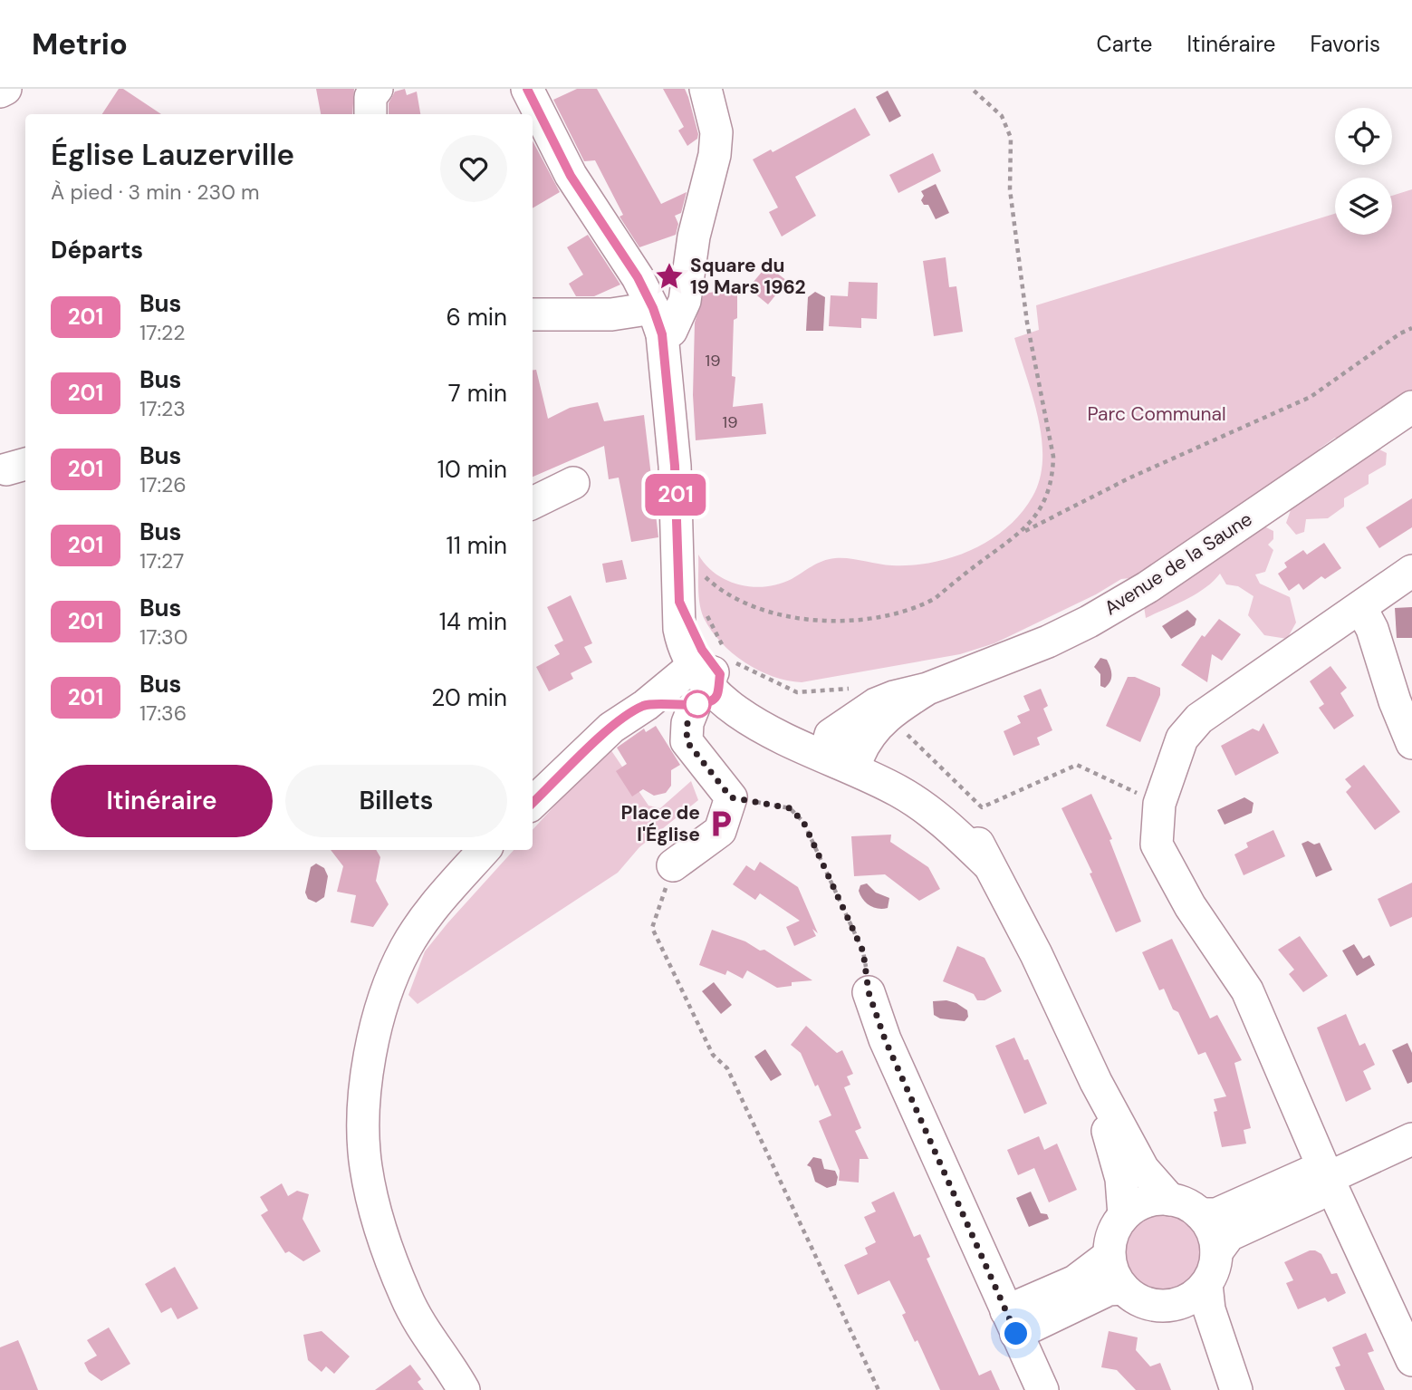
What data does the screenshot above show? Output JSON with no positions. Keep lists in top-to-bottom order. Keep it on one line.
{"streets":{"street":["Avenue de la Saune"]},"parks":["Parc Communal"],"places":{"place":["Square du 19 Mars 1962"],"parking":["Place de l'Église"]},"lines":["bus line 201"],"house_numbers":["19","19"],"page":{"header":"Metrio","nav":["Carte","Itinéraire","Favoris"],"on_map":"201","heading":[["Église Lauzerville","À pied · 3 min · 230 m"],"Départs"],"list":[{"mark":"201","name":"Bus","note":"17:22","value":"6 min"},{"mark":"201","name":"Bus","note":"17:23","value":"7 min"},{"mark":"201","name":"Bus","note":"17:26","value":"10 min"},{"mark":"201","name":"Bus","note":"17:27","value":"11 min"},{"mark":"201","name":"Bus","note":"17:30","value":"14 min"},{"mark":"201","name":"Bus","note":"17:36","value":"20 min"}],"buttons":["Itinéraire","Billets"]}}
